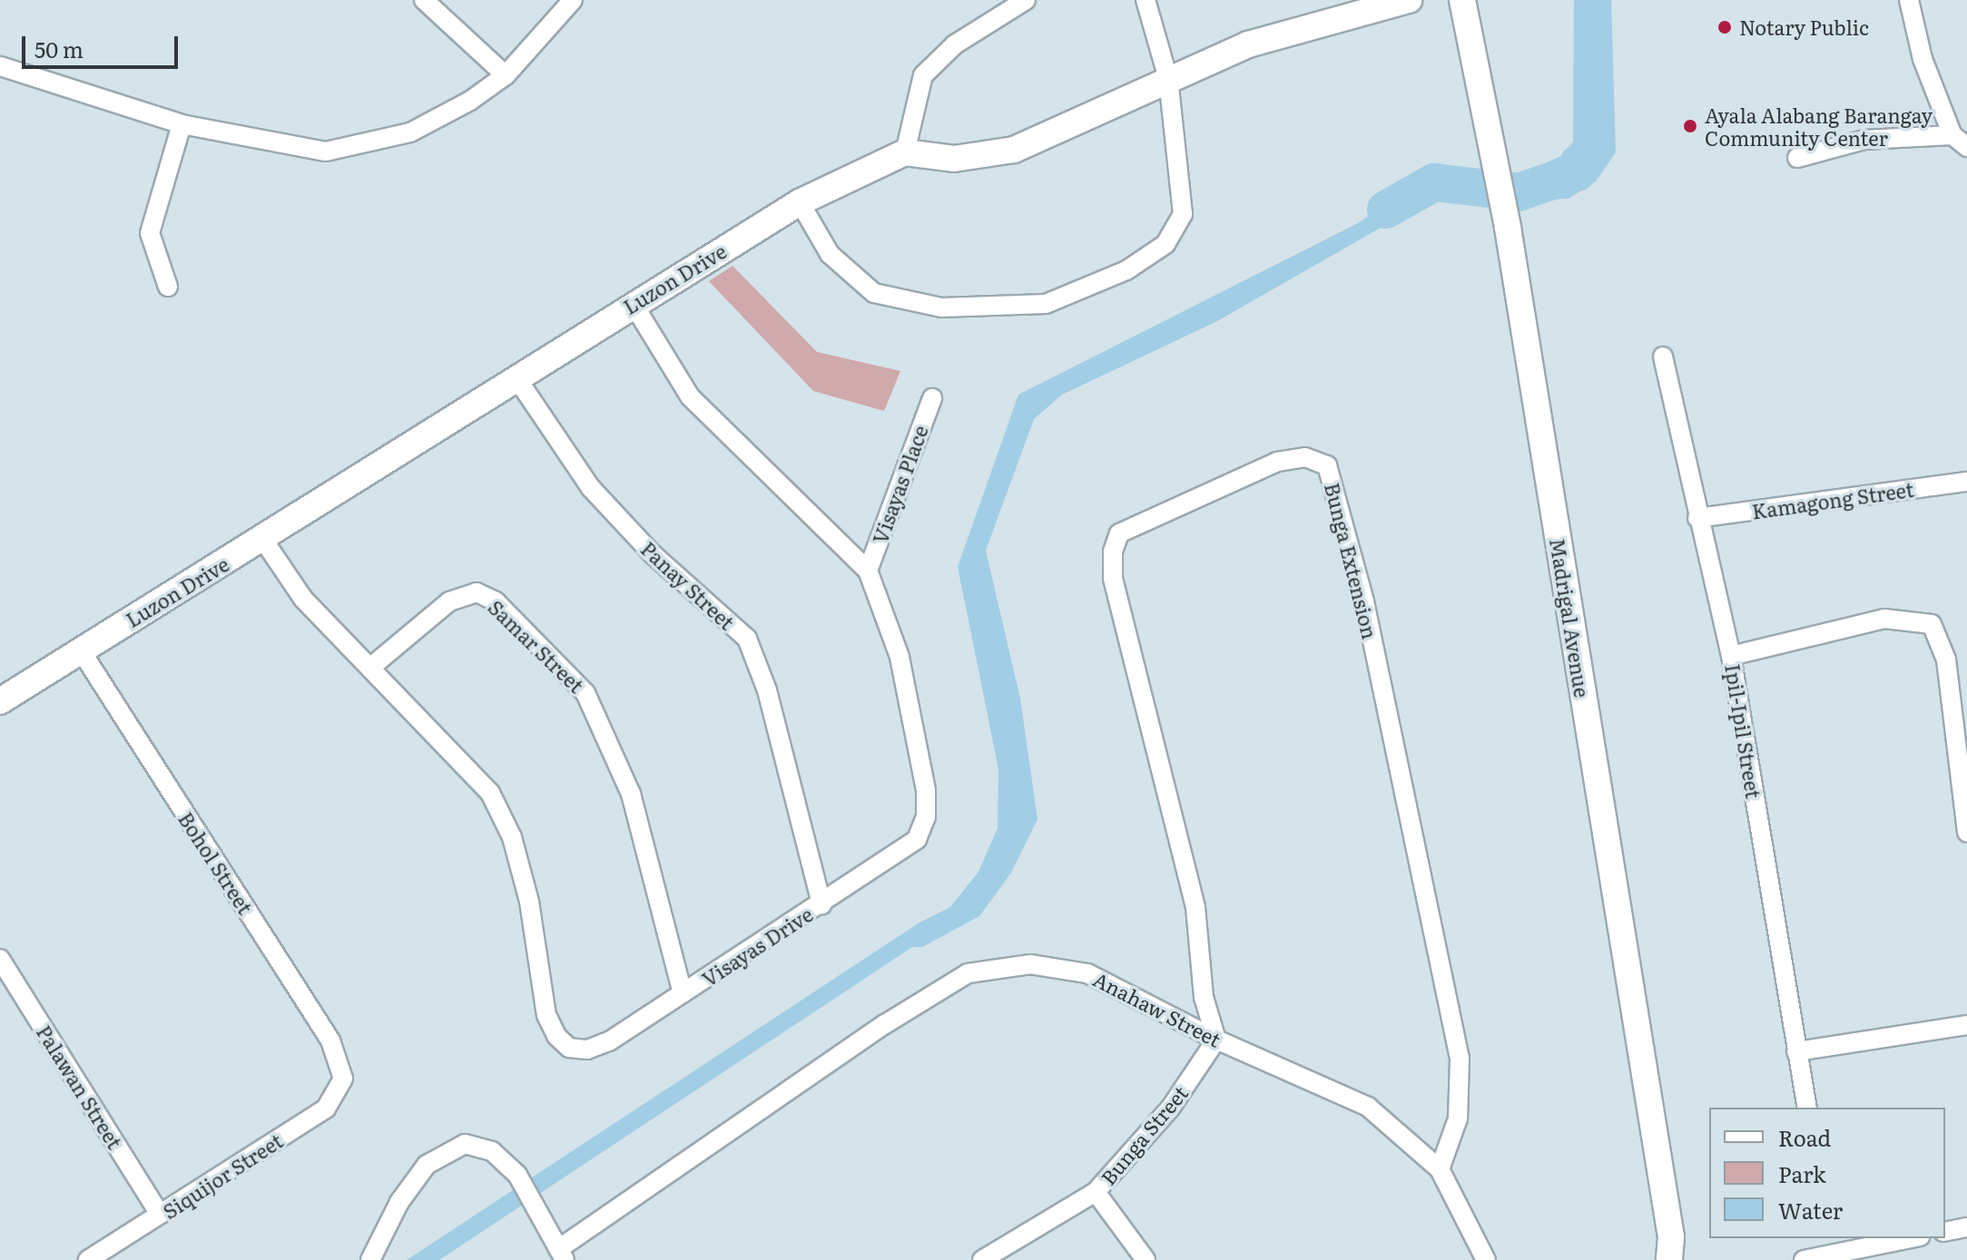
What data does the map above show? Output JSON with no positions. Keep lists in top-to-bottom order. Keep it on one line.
{"streets":{"street":["Luzon Drive","Visayas Place","Kamagong Street","Bunga Extension","Panay Street","Madrigal Avenue","Samar Street","Ipil-Ipil Street","Bohol Street","Visayas Drive","Anahaw Street","Palawan Street","Bunga Street","Siquijor Street"]},"crossings":[["Luzon Drive","Panay Street"],["Luzon Drive","Bohol Street"],["Luzon Drive","Visayas Drive"],["Visayas Place","Visayas Drive"],["Kamagong Street","Ipil-Ipil Street"],["Bunga Extension","Anahaw Street"],["Bunga Extension","Bunga Street"],["Panay Street","Visayas Drive"],["Samar Street","Visayas Drive"],["Bohol Street","Siquijor Street"],["Anahaw Street","Bunga Street"],["Palawan Street","Siquijor Street"]],"places":["Notary Public","Ayala Alabang Barangay Community Center"],"legend":["Road","Park","Water"],"scale_bar":"50 m"}
